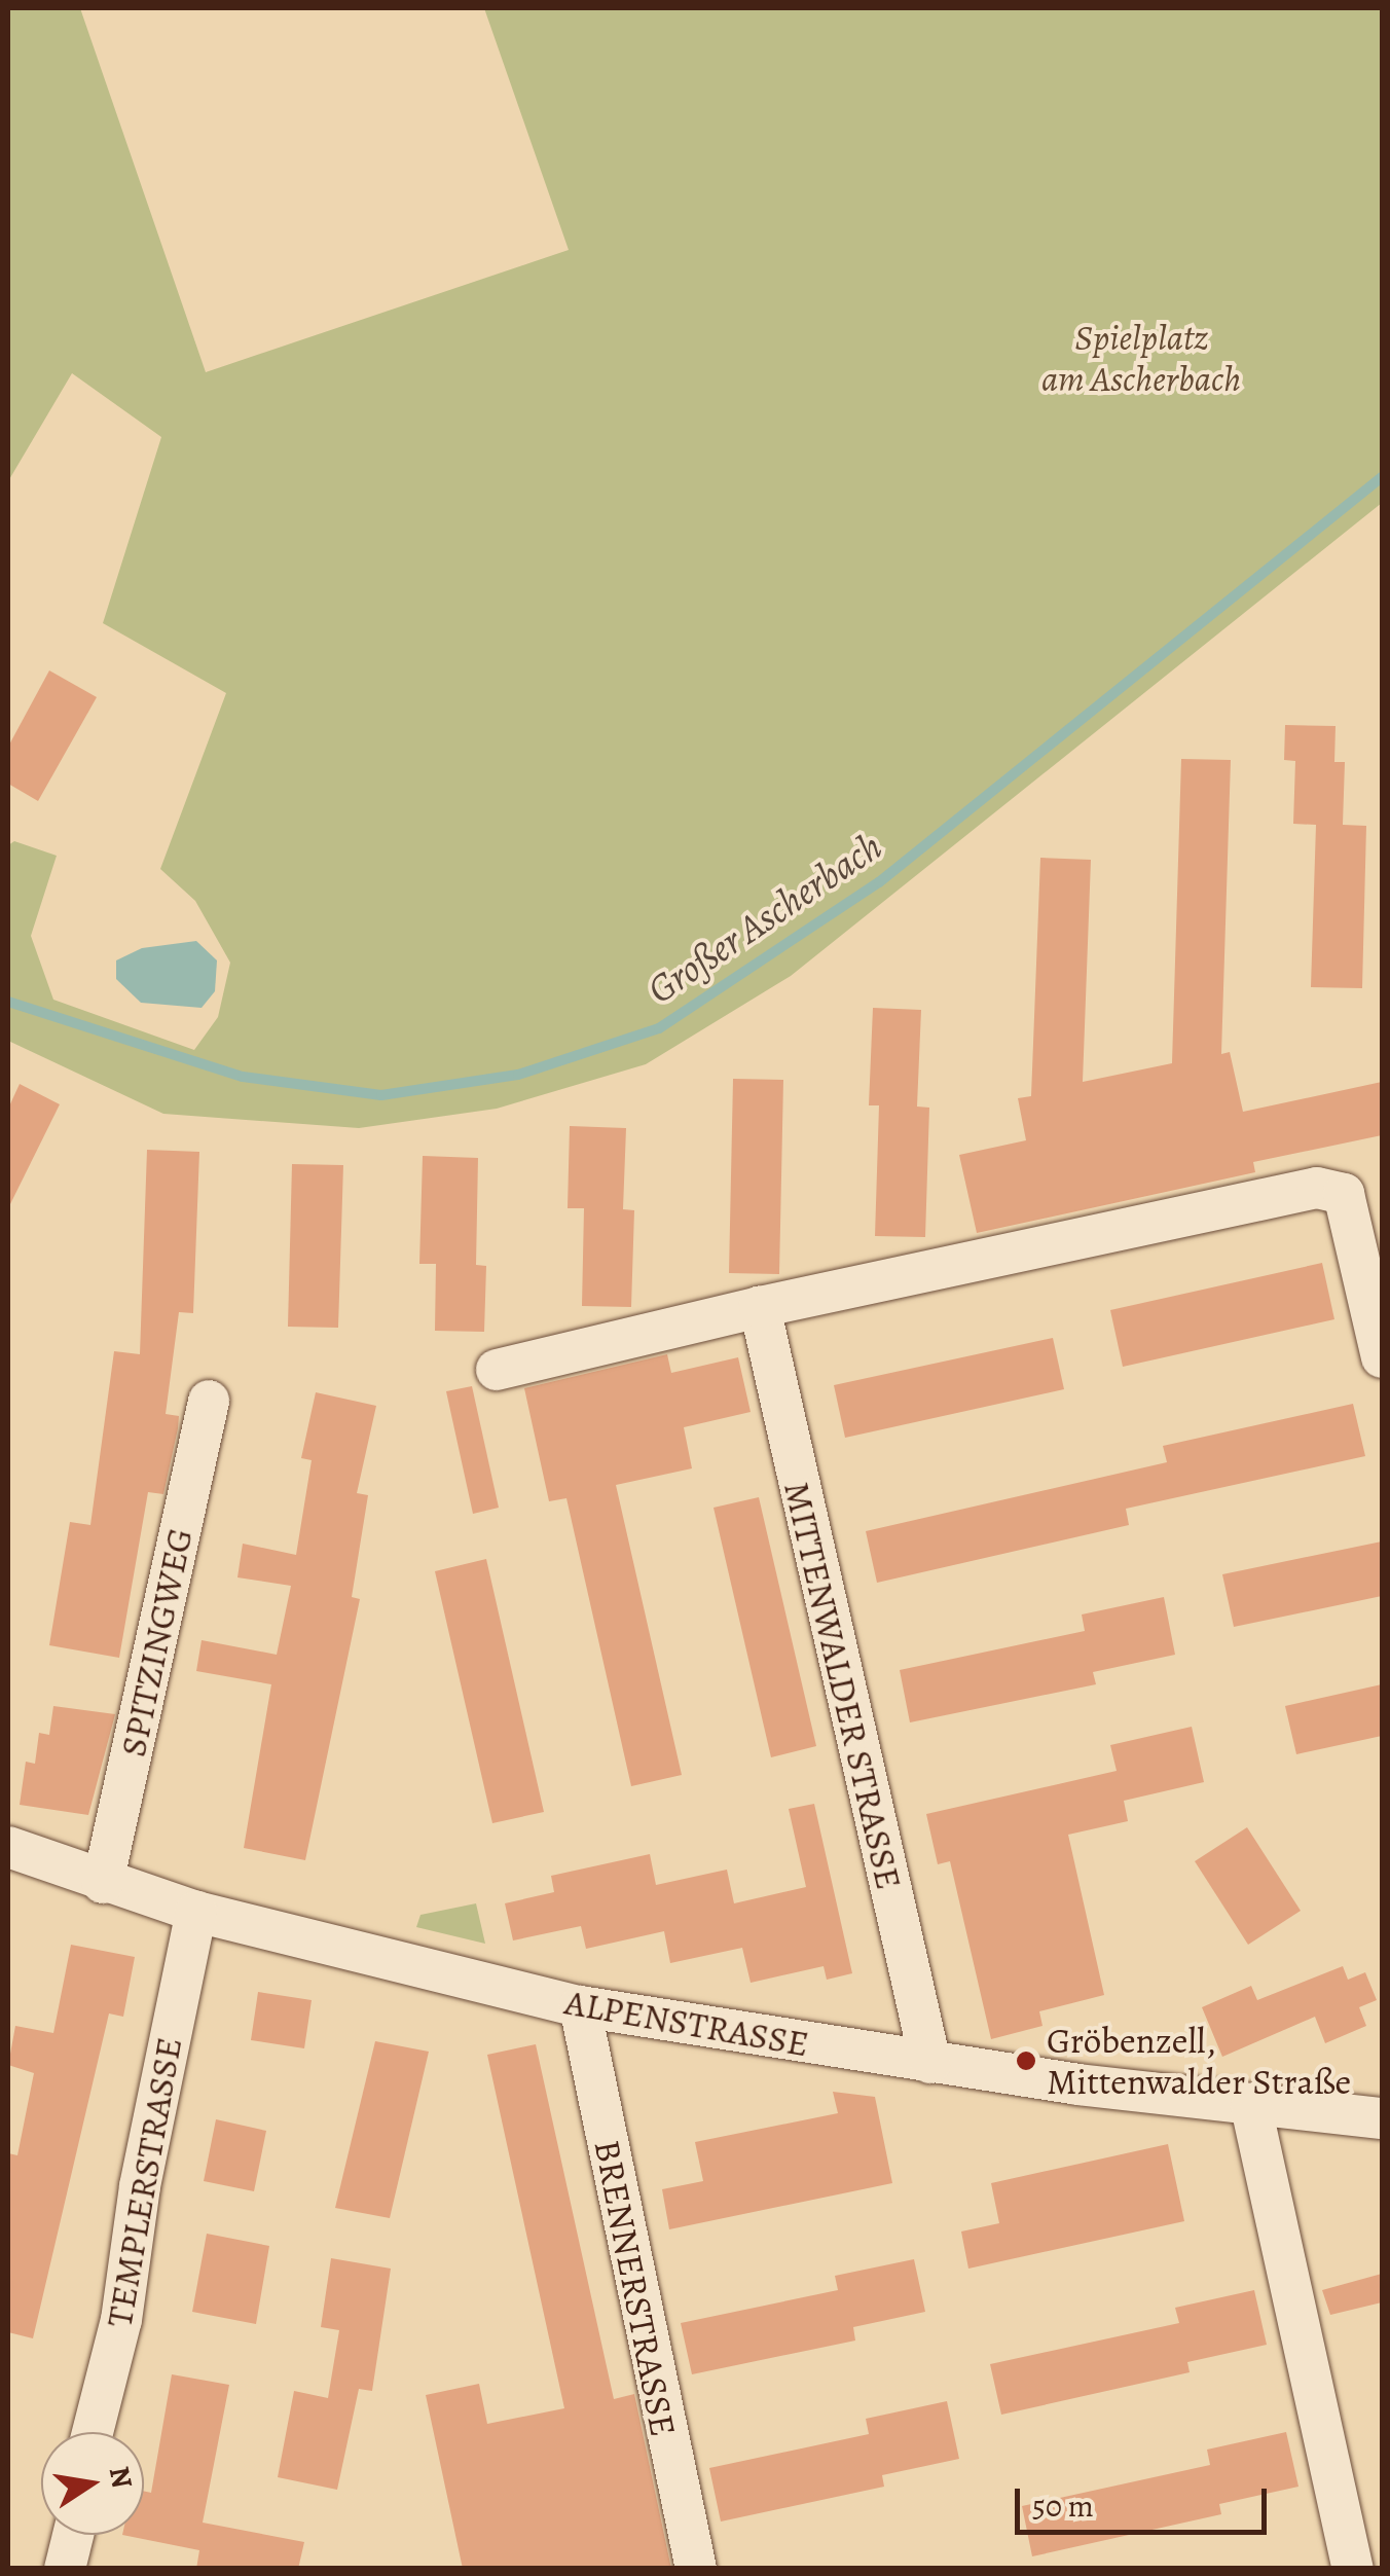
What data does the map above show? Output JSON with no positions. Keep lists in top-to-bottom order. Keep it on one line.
{"streets":{"street":["SPITZINGWEG","MITTENWALDER STRASSE","ALPENSTRASSE","TEMPLERSTRASSE","BRENNERSTRASSE"]},"crossings":[["SPITZINGWEG","ALPENSTRASSE"],["MITTENWALDER STRASSE","ALPENSTRASSE"],["ALPENSTRASSE","TEMPLERSTRASSE"],["ALPENSTRASSE","BRENNERSTRASSE"]],"water":["Großer Ascherbach"],"parks":["Spielplatz am Ascherbach"],"places":["Gröbenzell, Mittenwalder Straße"],"scale_bar":"50 m","north":"right"}
